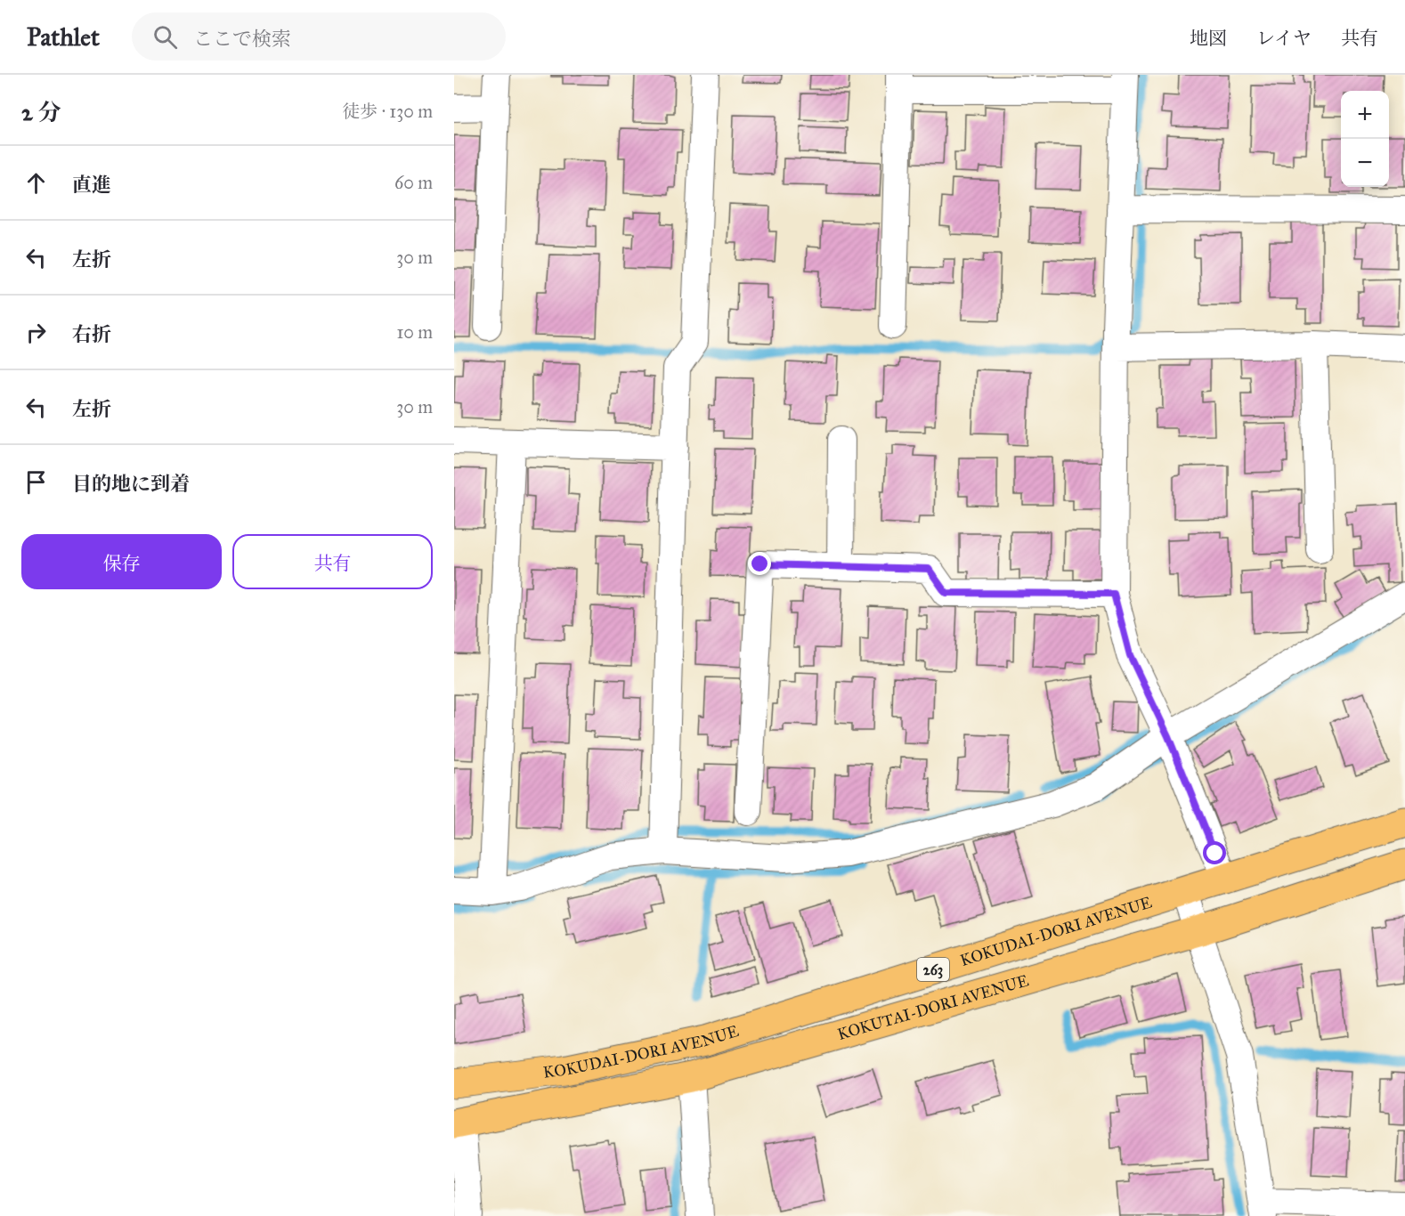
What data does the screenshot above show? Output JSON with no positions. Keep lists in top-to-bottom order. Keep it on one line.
{"streets":{"highway":["KOKUDAI-DORI AVENUE","263","KOKUTAI-DORI AVENUE"]},"page":{"header":"Pathlet","search":"ここで検索","nav":["地図","レイヤ","共有"],"heading":["2 分","徒歩 · 130 m"],"map_buttons":["+","−"],"list":[["直進","60 m"],["左折","30 m"],["右折","10 m"],["左折","30 m"],"目的地に到着"],"buttons":["保存","共有"]}}
